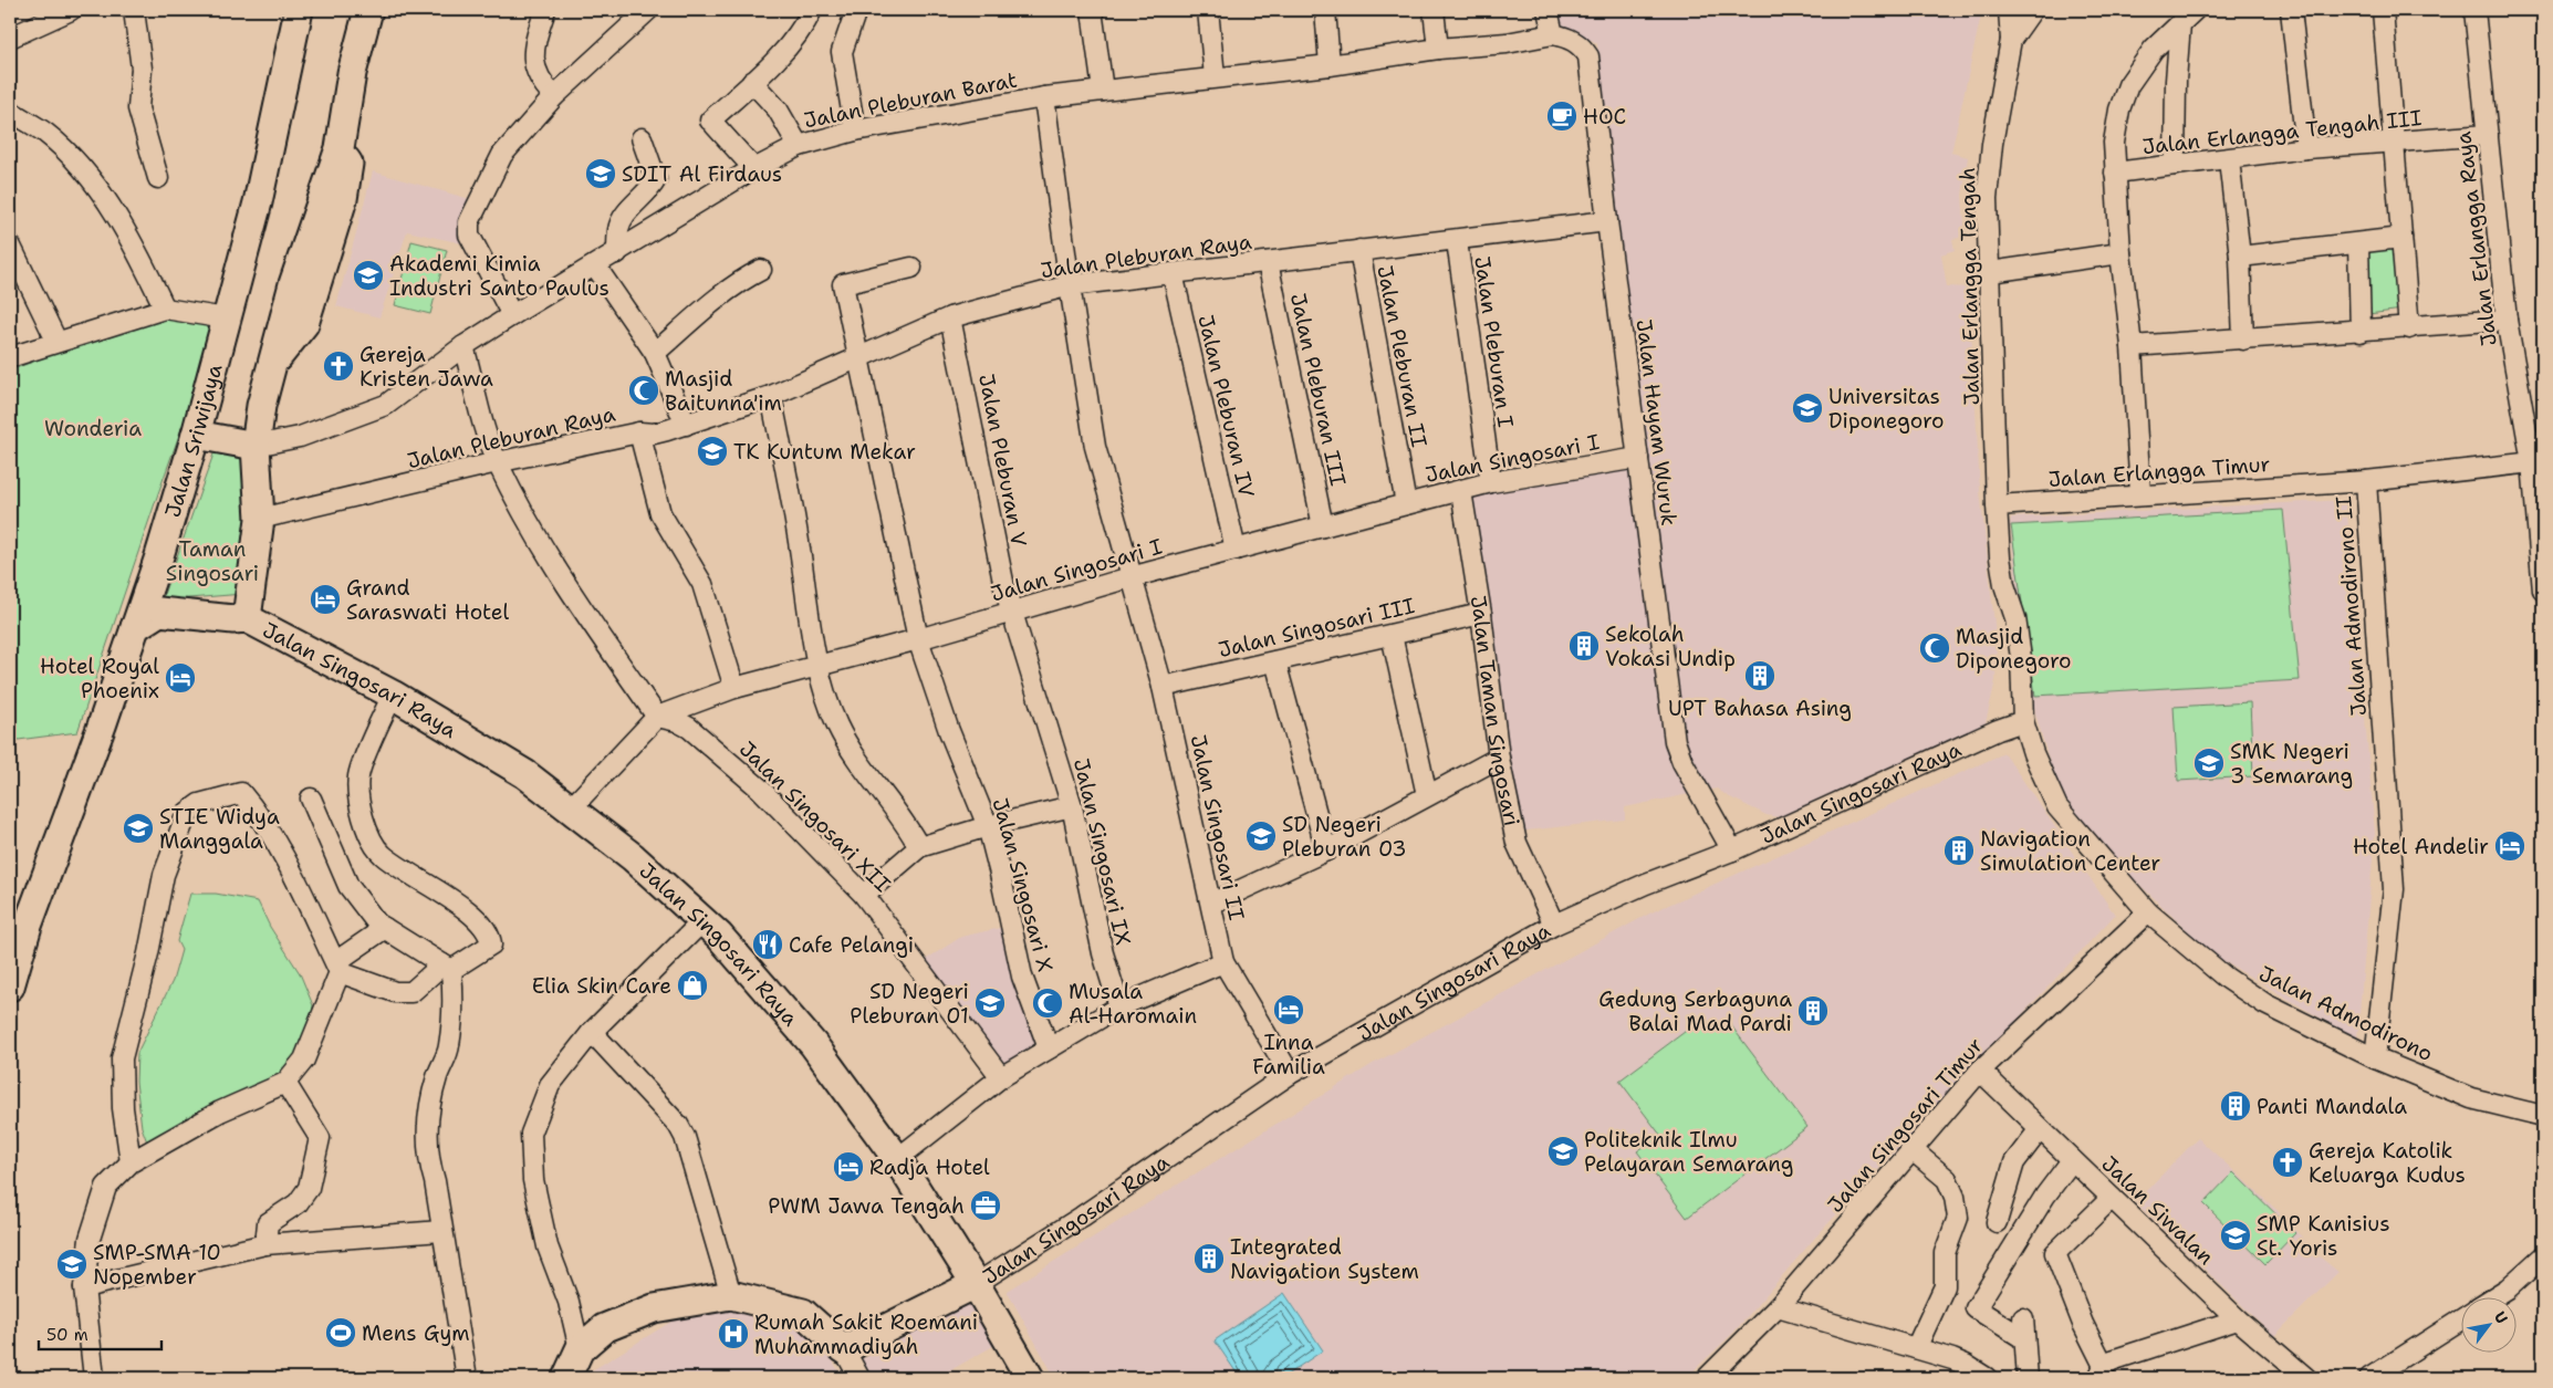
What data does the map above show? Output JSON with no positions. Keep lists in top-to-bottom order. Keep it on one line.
{"streets":{"main road":["Jalan Sriwijaya","Jalan Singosari Raya"],"street":["Jalan Pleburan Barat","Jalan Erlangga Tengah III","Jalan Erlangga Raya","Jalan Pleburan Raya","Jalan Erlangga Tengah","Jalan Pleburan I","Jalan Pleburan II","Jalan Pleburan III","Jalan Pleburan IV","Jalan Hayam Wuruk","Jalan Singosari I","Jalan Pleburan V","Jalan Erlangga Timur","Jalan Admodirono II","Jalan Singosari III","Jalan Taman Singosari","Jalan Singosari XII","Jalan Singosari II","Jalan Singosari IX","Jalan Singosari X","Jalan Admodirono","Jalan Singosari Timur","Jalan Siwalan"]},"crossings":[["Jalan Pleburan Barat","Jalan Hayam Wuruk"],["Jalan Pleburan Barat","Jalan Singosari II"],["Jalan Erlangga Tengah III","Jalan Erlangga Raya"],["Jalan Erlangga Raya","Jalan Erlangga Timur"],["Jalan Pleburan Raya","Jalan Pleburan I"],["Jalan Pleburan Raya","Jalan Pleburan II"],["Jalan Pleburan Raya","Jalan Pleburan III"],["Jalan Pleburan Raya","Jalan Pleburan IV"],["Jalan Pleburan Raya","Jalan Hayam Wuruk"],["Jalan Pleburan Raya","Jalan Pleburan V"],["Jalan Pleburan Raya","Jalan Singosari II"],["Jalan Pleburan Raya","Jalan Singosari X"],["Jalan Erlangga Tengah","Jalan Erlangga Timur"],["Jalan Pleburan I","Jalan Singosari I"],["Jalan Pleburan II","Jalan Singosari I"],["Jalan Pleburan III","Jalan Singosari I"],["Jalan Pleburan IV","Jalan Singosari I"],["Jalan Hayam Wuruk","Jalan Singosari I"],["Jalan Hayam Wuruk","Jalan Singosari Raya"],["Jalan Sriwijaya","Jalan Singosari Raya"],["Jalan Singosari I","Jalan Pleburan V"],["Jalan Singosari I","Jalan Singosari Raya"],["Jalan Singosari I","Jalan Taman Singosari"],["Jalan Singosari I","Jalan Singosari XII"],["Jalan Singosari I","Jalan Singosari II"],["Jalan Singosari I","Jalan Singosari IX"],["Jalan Singosari I","Jalan Singosari X"],["Jalan Pleburan V","Jalan Singosari IX"],["Jalan Erlangga Timur","Jalan Admodirono II"],["Jalan Admodirono II","Jalan Admodirono"],["Jalan Singosari III","Jalan Taman Singosari"],["Jalan Singosari III","Jalan Singosari II"],["Jalan Singosari Raya","Jalan Taman Singosari"],["Jalan Singosari Raya","Jalan Singosari II"],["Jalan Singosari Raya","Jalan Admodirono"],["Jalan Admodirono","Jalan Singosari Timur"],["Jalan Singosari Timur","Jalan Siwalan"]],"parks":["Wonderia","Taman Singosari"],"places":{"cafe":["HOC"],"school or university":["SDIT Al Firdaus","Akademi Kimia Industri Santo Paulus","Universitas Diponegoro","TK Kuntum Mekar","SMK Negeri 3 Semarang","STIE Widya Manggala","SD Negeri Pleburan 03","SD Negeri Pleburan 01","Politeknik Ilmu Pelayaran Semarang","SMP Kanisius St. Yoris","SMP-SMA 10 Nopember"],"church":["Gereja Kristen Jawa","Gereja Katolik Keluarga Kudus"],"mosque":["Masjid Baitunna'im","Masjid Diponegoro","Musala Al-Haromain"],"hotel":["Grand Saraswati Hotel","Hotel Royal Phoenix","Hotel Andelir","Inna Familia","Radja Hotel"],"building":["Sekolah Vokasi Undip","UPT Bahasa Asing","Navigation Simulation Center","Gedung Serbaguna Balai Mad Pardi","Panti Mandala","Integrated Navigation System"],"restaurant":["Cafe Pelangi"],"shop":["Elia Skin Care"],"office":["PWM Jawa Tengah"],"sports":["Mens Gym"],"hospital":["Rumah Sakit Roemani Muhammadiyah"]},"scale_bar":"50 m","north":"top right"}
